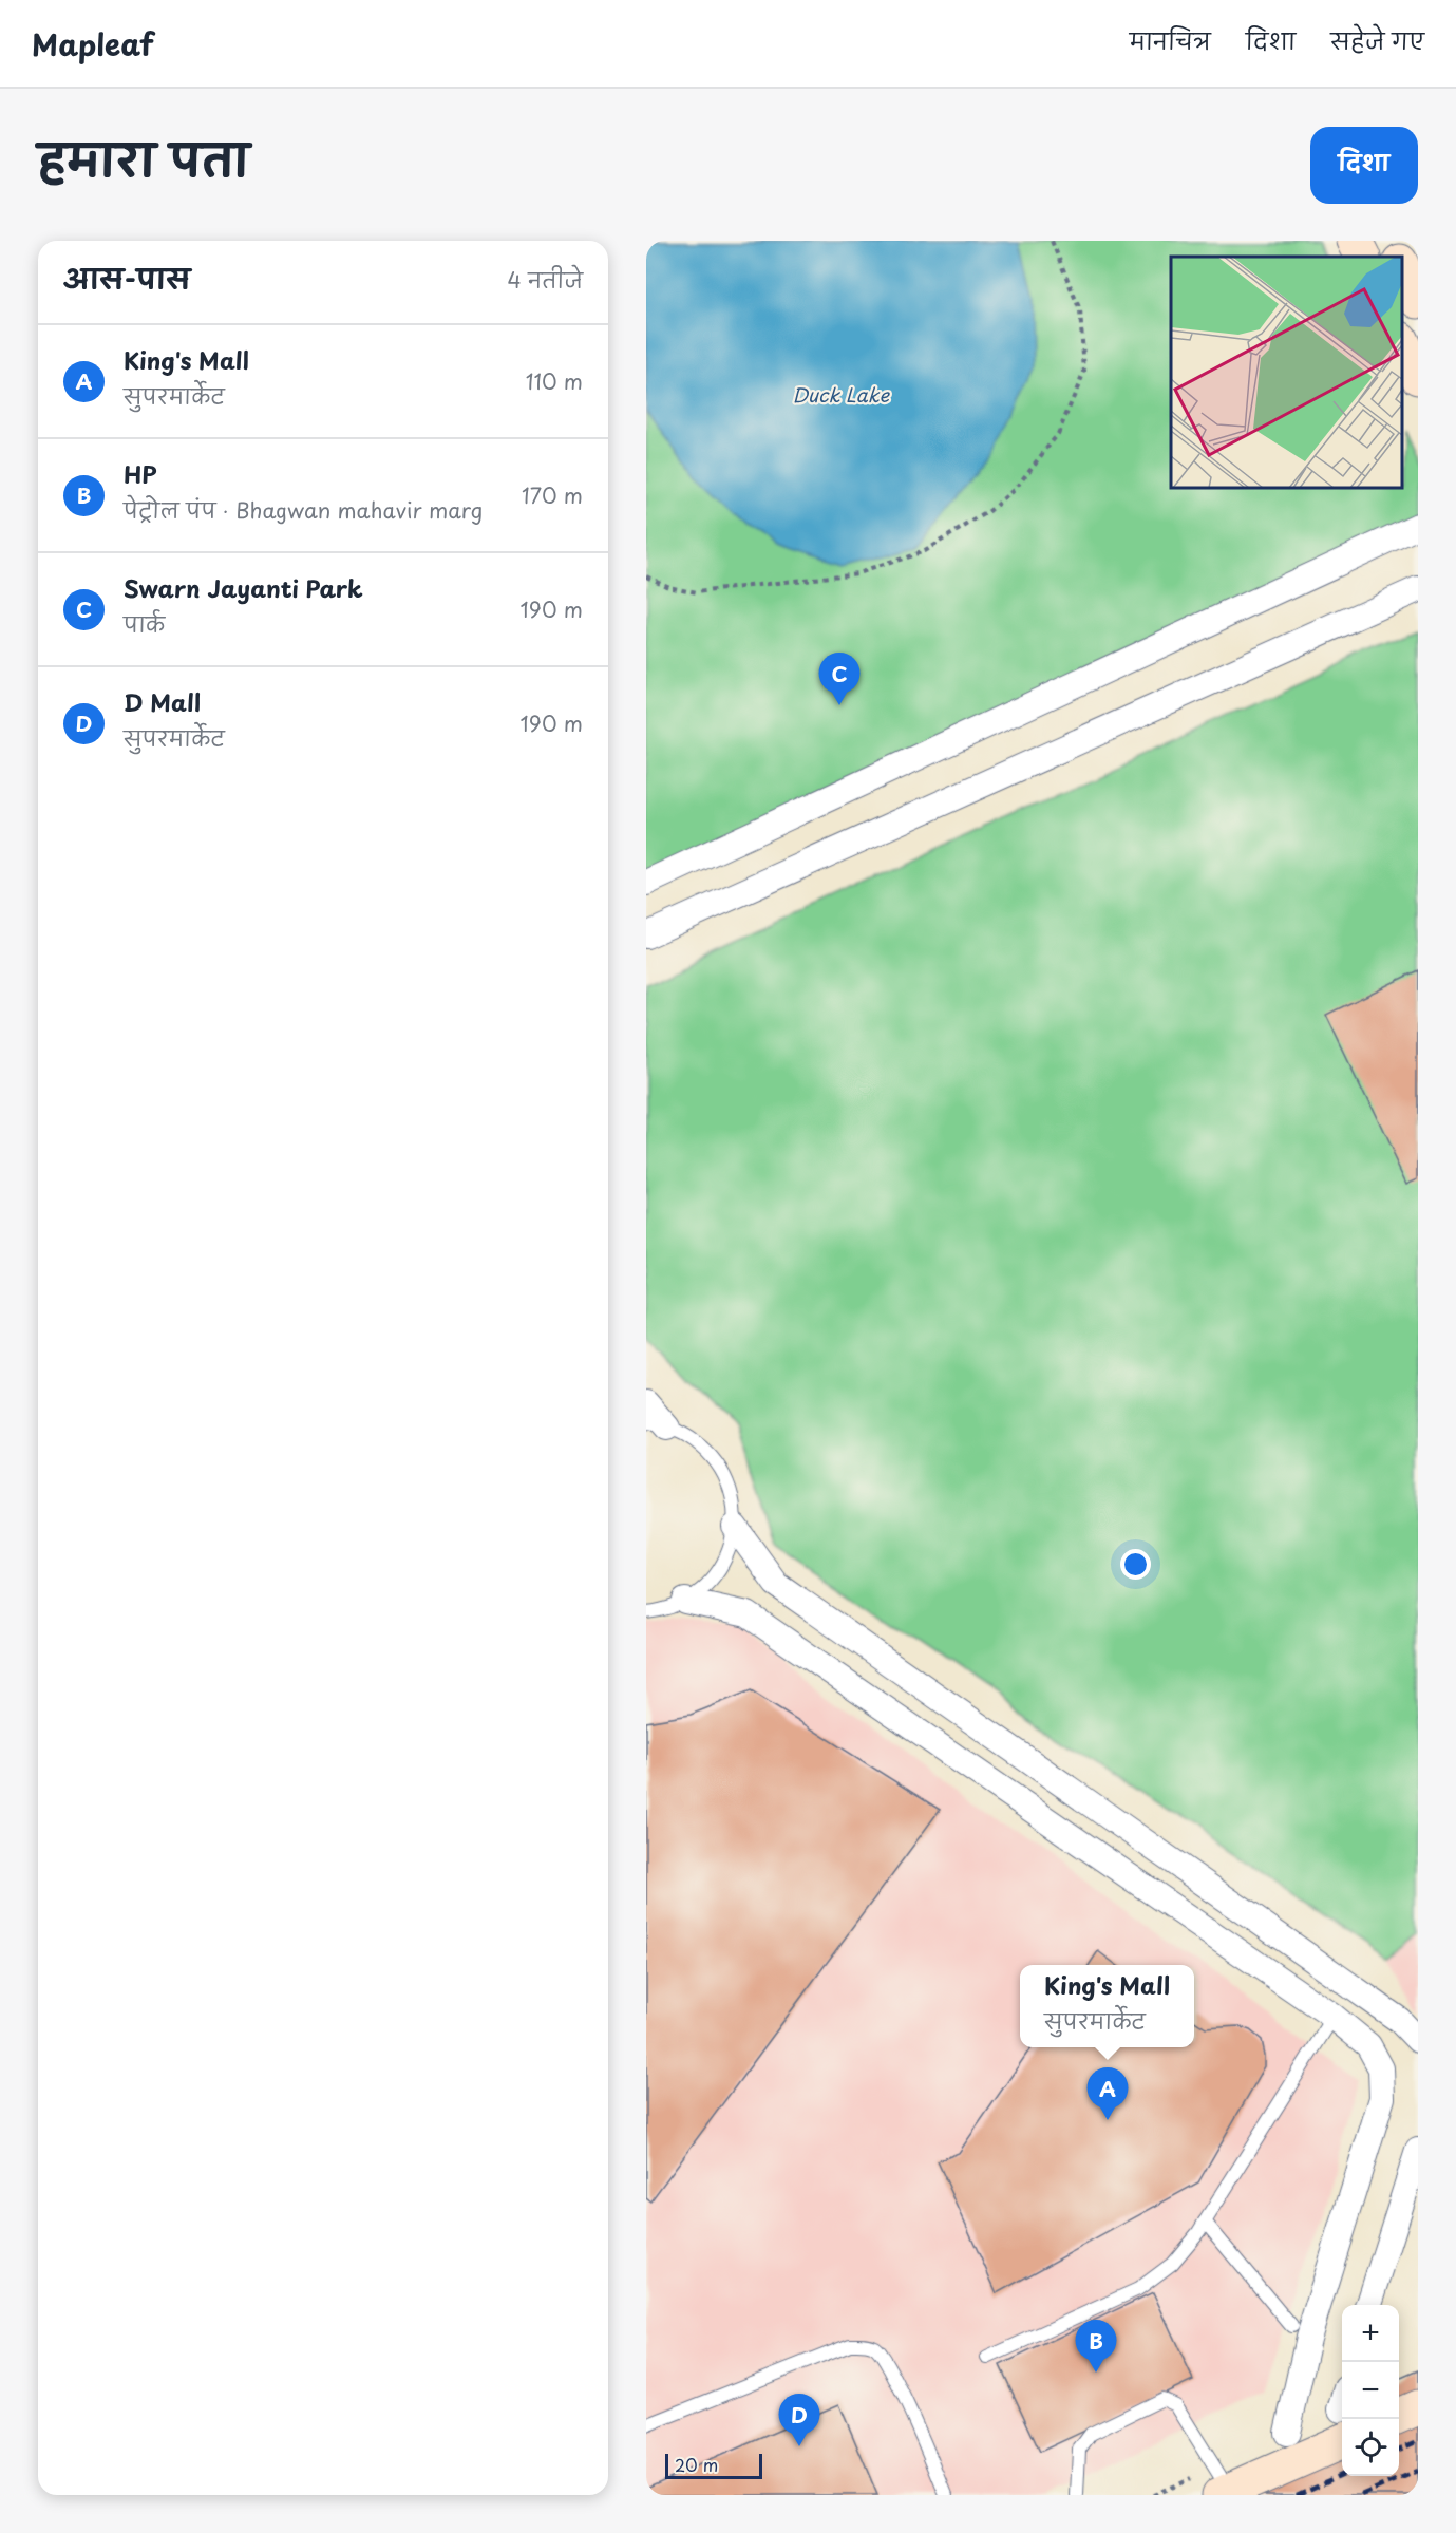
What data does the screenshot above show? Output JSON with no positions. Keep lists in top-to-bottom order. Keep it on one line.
{"water":["Duck Lake"],"scale_bar":"20 m","page":{"header":"Mapleaf","nav":["मानचित्र","दिशा","सहेजे गए"],"title":"हमारा पता","buttons":"दिशा","heading":["आस-पास","4 नतीजे"],"list":[{"mark":"A","name":"King's Mall","note":"सुपरमार्केट","value":"110 m"},{"mark":"B","name":"HP","note":"पेट्रोल पंप · Bhagwan mahavir marg","value":"170 m"},{"mark":"C","name":"Swarn Jayanti Park","note":"पार्क","value":"190 m"},{"mark":"D","name":"D Mall","note":"सुपरमार्केट","value":"190 m"}],"pins":["C","A","B","D"],"popup":["King's Mall","सुपरमार्केट"],"map_buttons":["+","−"],"scale":"20 m"}}
